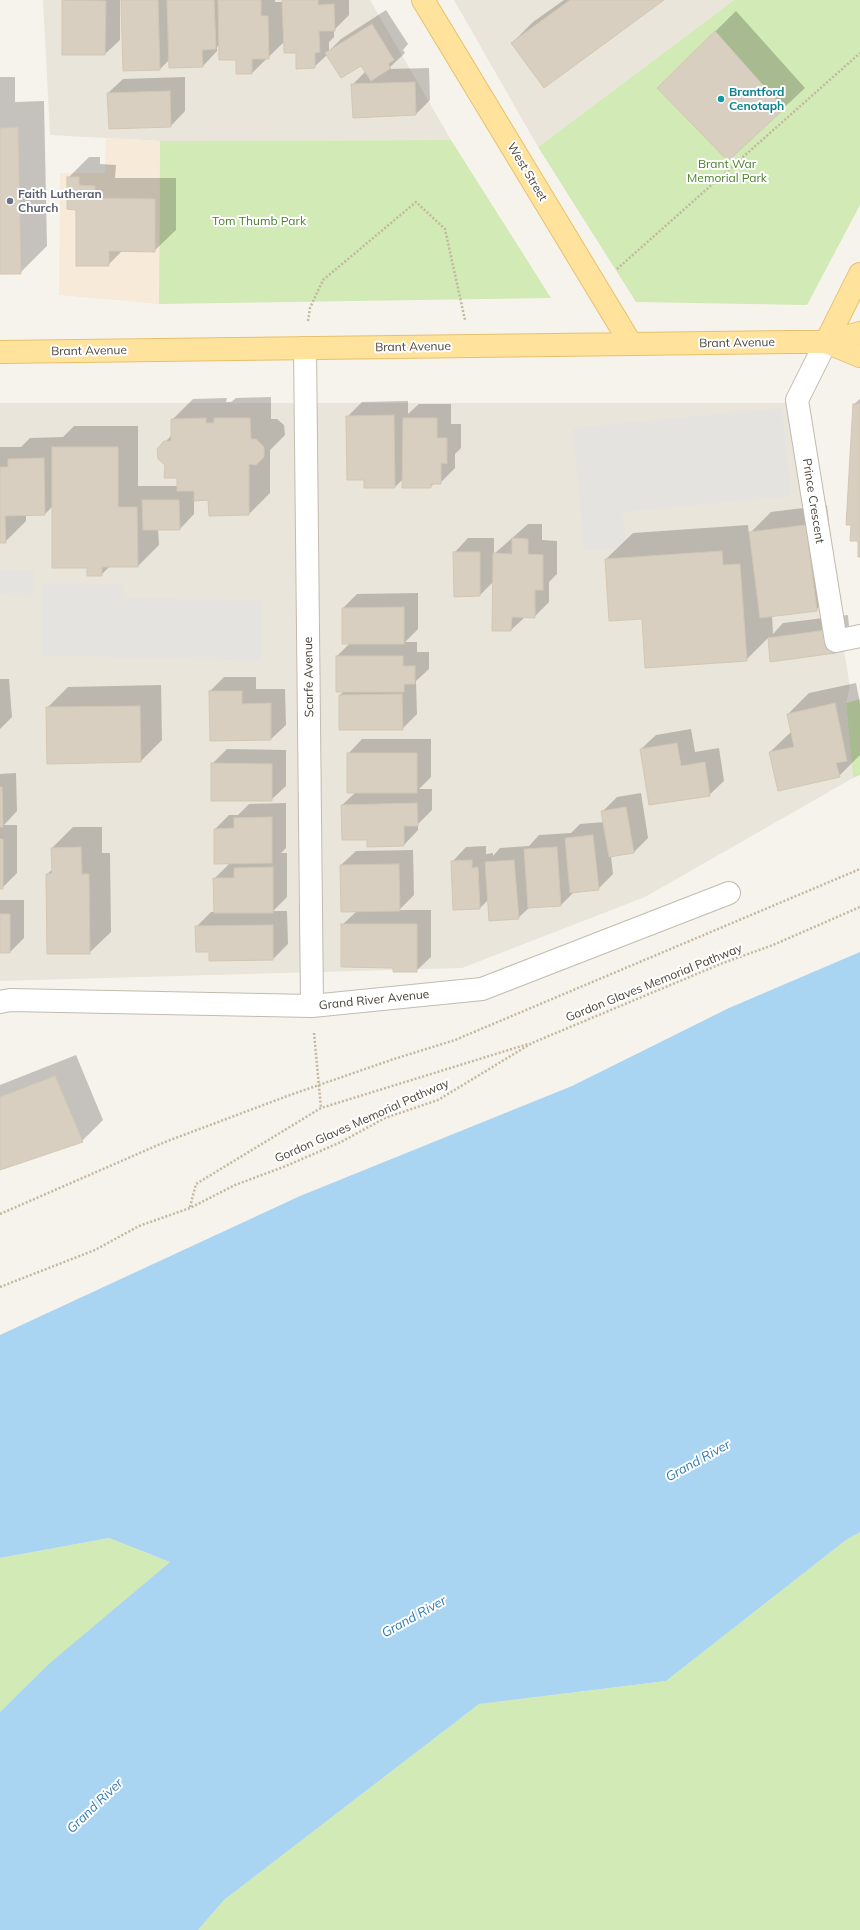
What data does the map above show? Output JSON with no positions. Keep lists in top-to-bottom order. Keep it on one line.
{"streets":{"main road":["West Street","Brant Avenue"],"street":["Prince Crescent","Scarfe Avenue","Grand River Avenue"],"path":["Gordon Glaves Memorial Pathway"]},"crossings":[["West Street","Brant Avenue"],["Brant Avenue","Prince Crescent"],["Brant Avenue","Scarfe Avenue"],["Scarfe Avenue","Grand River Avenue"]],"water":["Grand River"],"parks":["Brant War Memorial Park","Tom Thumb Park"],"places":["Brantford Cenotaph","Faith Lutheran Church"]}
